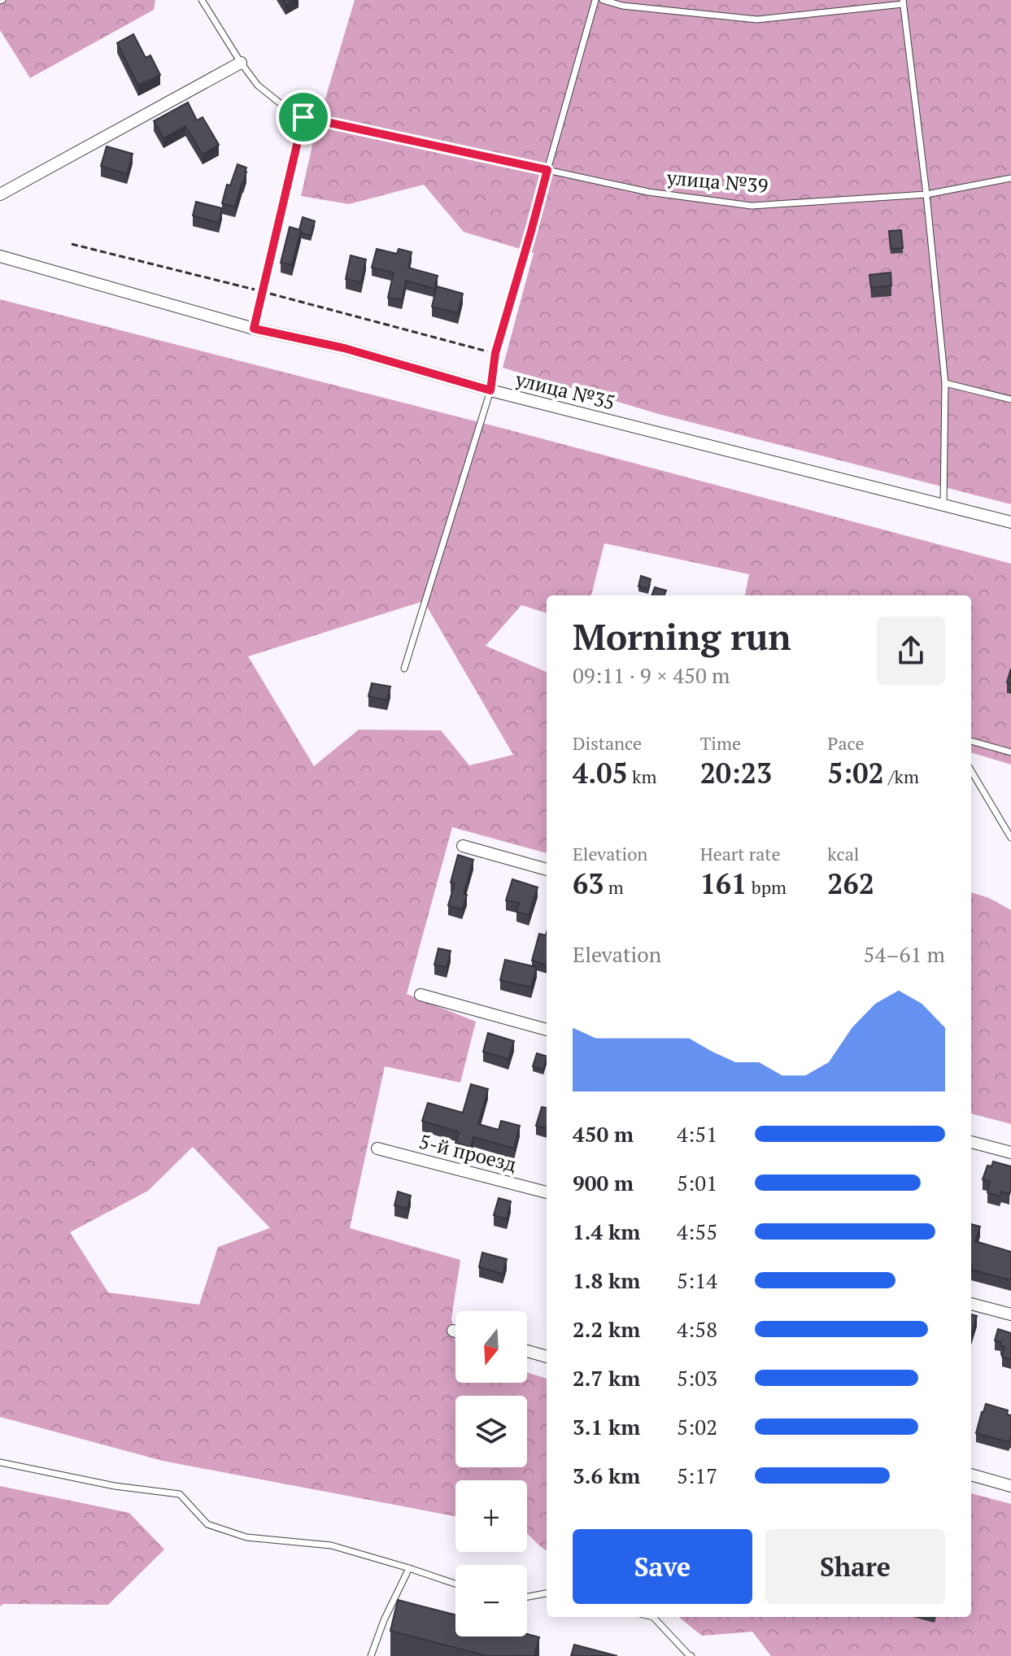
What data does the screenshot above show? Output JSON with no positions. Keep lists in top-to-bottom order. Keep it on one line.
{"streets":{"street":["улица №35","5-й проезд"],"lane":["улица №39"]},"north":"bottom","page":{"heading":["Morning run","09:11 · 9 × 450 m"],"stats":[["Distance","4.05 km"],["Time","20:23"],["Pace","5:02 /km"],["Elevation","63 m"],["Heart rate","161 bpm"],["kcal","262"]],"chart":["Elevation","54–61 m"],"list":[{"name":"450 m","note":"4:51"},{"name":"900 m","note":"5:01"},{"name":"1.4 km","note":"4:55"},{"name":"1.8 km","note":"5:14"},{"name":"2.2 km","note":"4:58"},{"name":"2.7 km","note":"5:03"},{"name":"3.1 km","note":"5:02"},{"name":"3.6 km","note":"5:17"}],"map_buttons":["+","−"],"buttons":["Save","Share"]}}
